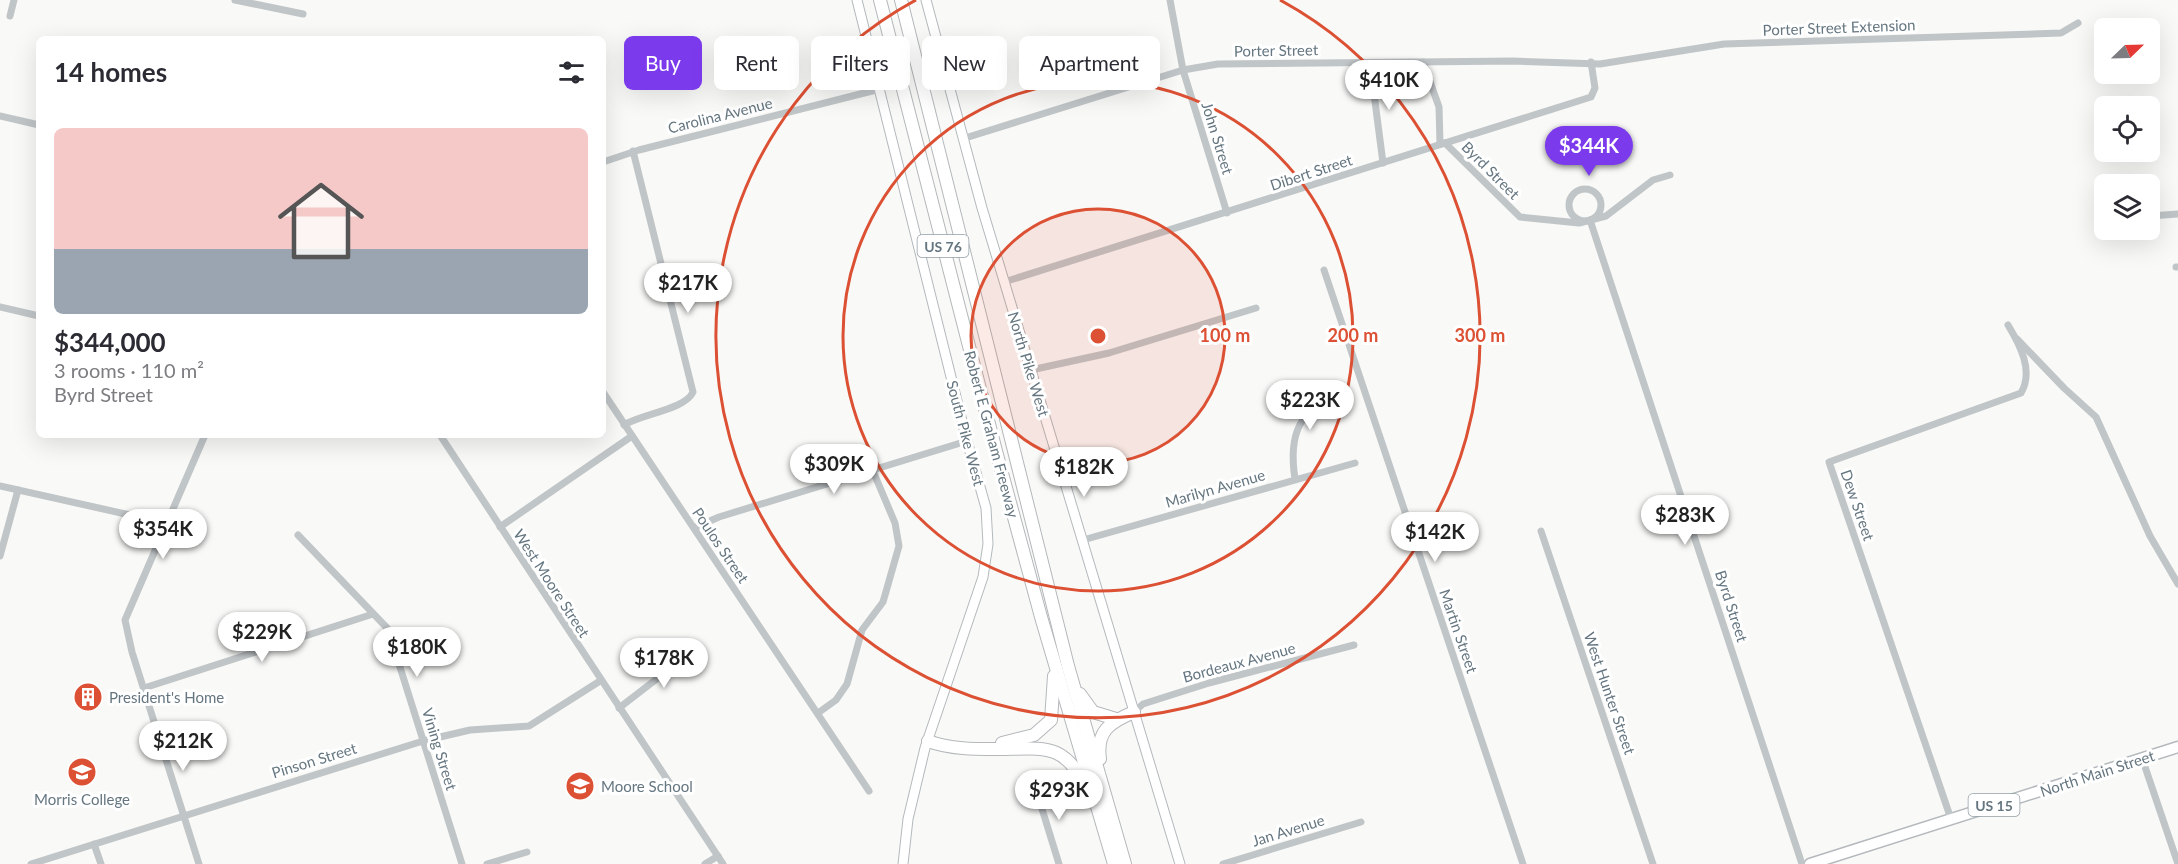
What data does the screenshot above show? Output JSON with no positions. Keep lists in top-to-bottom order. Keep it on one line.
{"streets":{"highway":["US 76","Robert E Graham Freeway"],"main road":["North Pike West","South Pike West","North Main Street","US 15"],"street":["Porter Street Extension","Porter Street","Carolina Avenue","John Street","Byrd Street","Dibert Street","Marilyn Avenue","Dew Street","Poulos Street","West Moore Street","Martin Street","Bordeaux Avenue","West Hunter Street","Vining Street","Pinson Street","Jan Avenue"]},"crossings":[["Porter Street Extension","Porter Street"],["Porter Street","John Street"],["Porter Street","Dibert Street"],["Porter Street","North Pike West"],["John Street","Dibert Street"],["Byrd Street","Dibert Street"],["Dibert Street","North Pike West"],["North Pike West","Marilyn Avenue"],["North Pike West","Bordeaux Avenue"],["Dew Street","North Main Street"],["West Moore Street","Pinson Street"],["Vining Street","Pinson Street"]],"places":{"building":["President's Home"],"school or university":["Morris College","Moore School"]},"north":"top right","page":{"chip":["Buy","Rent","Filters","New","Apartment"],"heading":"14 homes","price":["$410K","$344K","$217K","$223K","$309K","$182K","$283K","$354K","$142K","$229K","$180K","$178K","$212K","$293K"],"list":[{"name":"$344,000","note":"3 rooms · 110 m² · Byrd Street"}]},"rings":["100 m","200 m","300 m"]}
